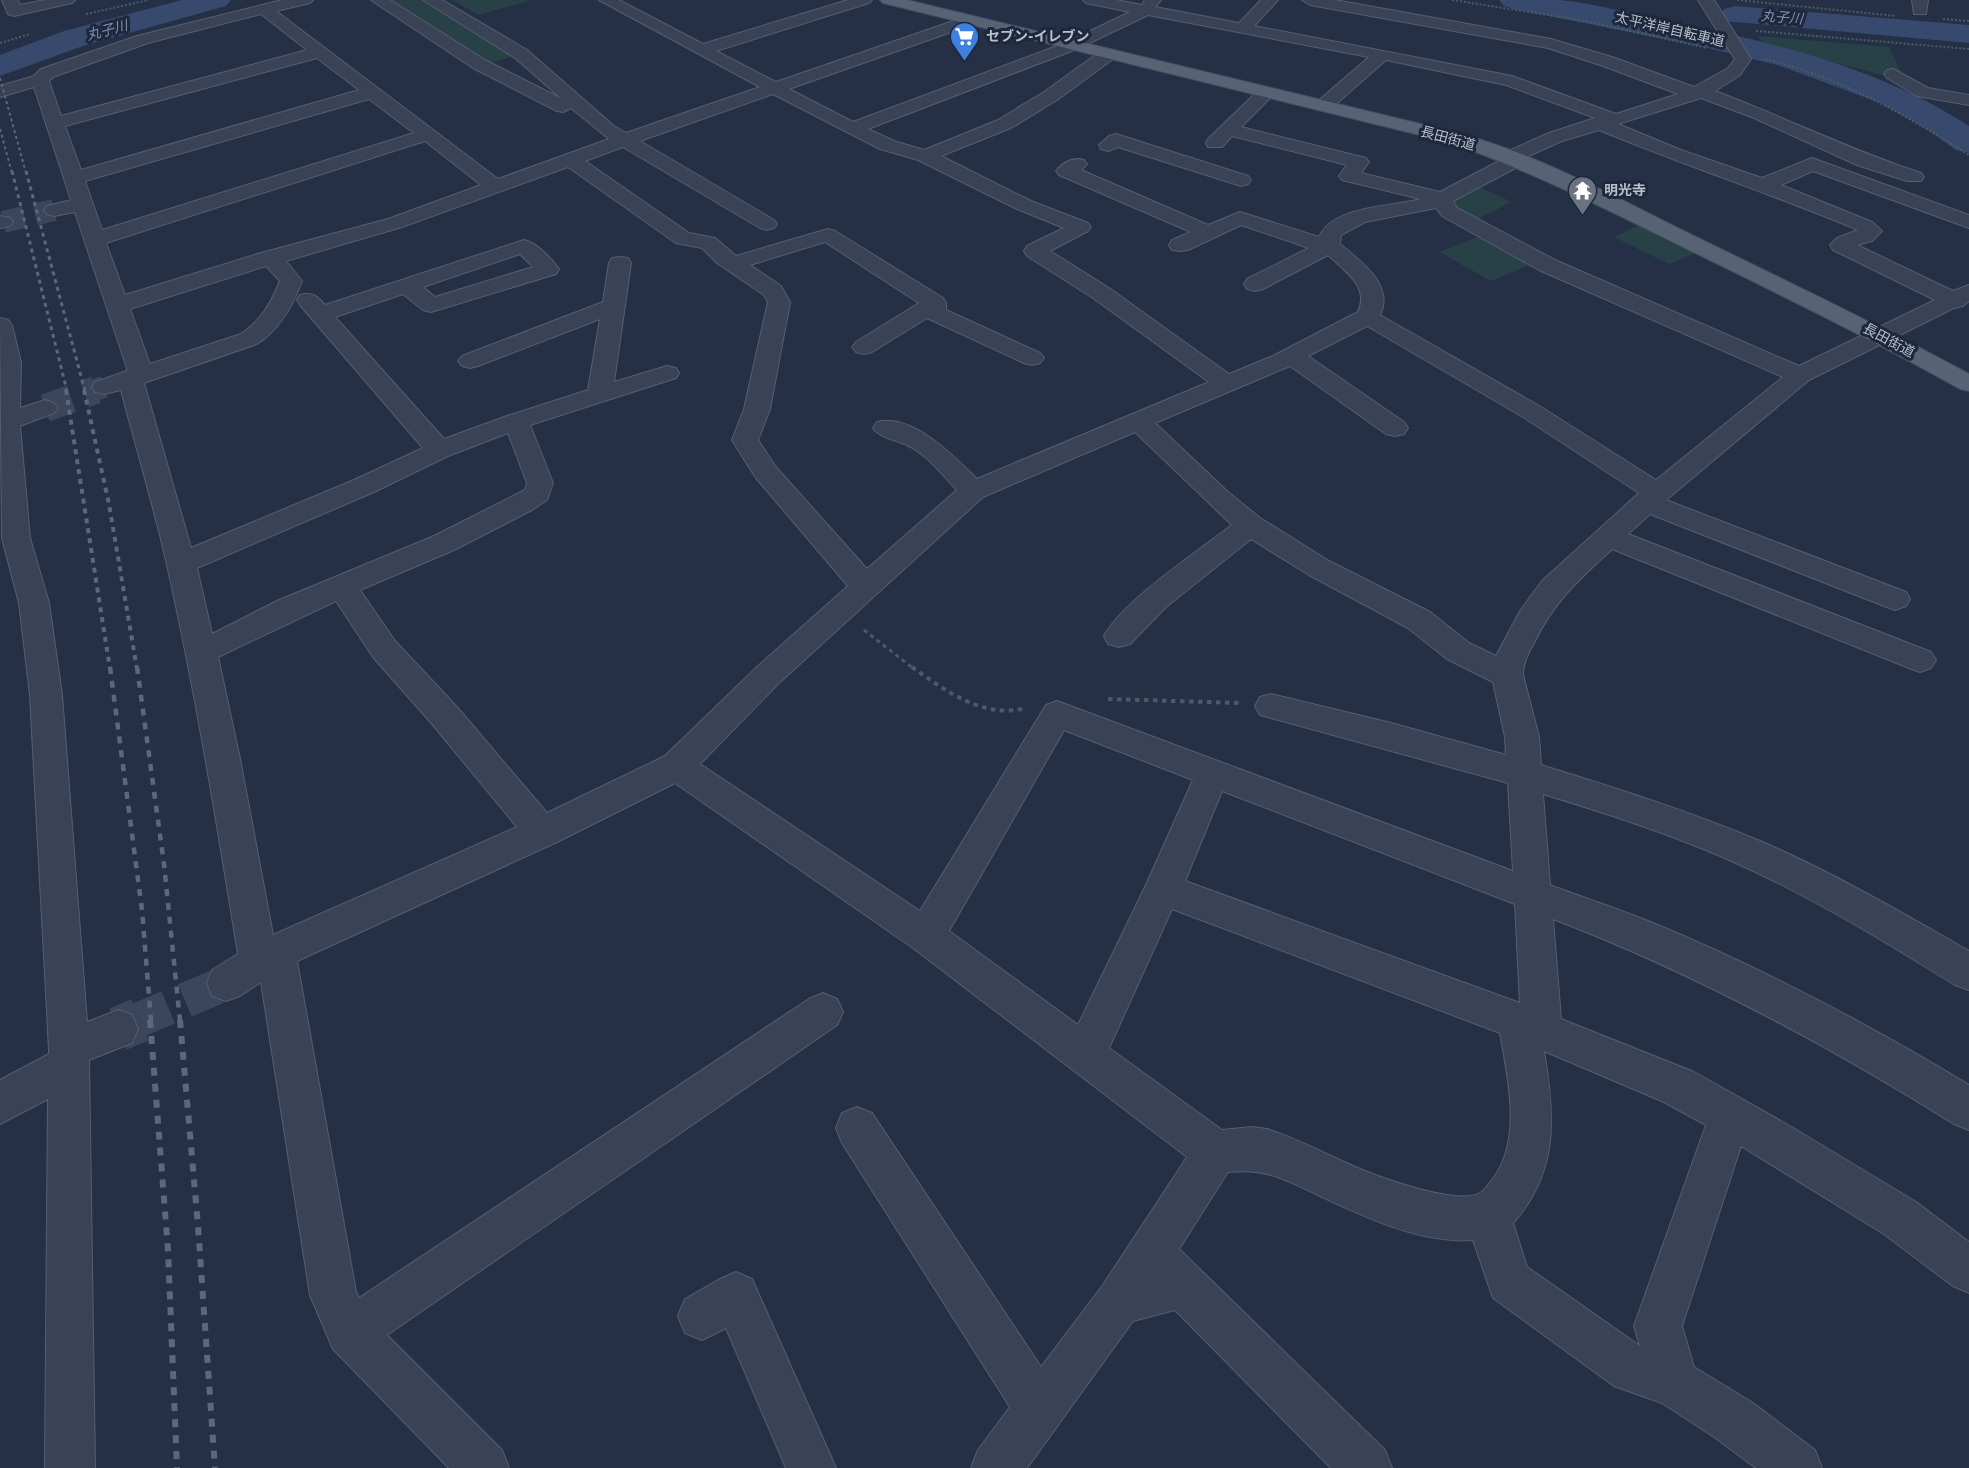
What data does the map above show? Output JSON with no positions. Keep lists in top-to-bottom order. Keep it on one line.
{"streets":{"main road":["長田街道"],"path":["太平洋岸自転車道"]},"water":["丸子川"],"places":{"supermarket":["セブン-イレブン"],"temple":["明光寺"]}}
